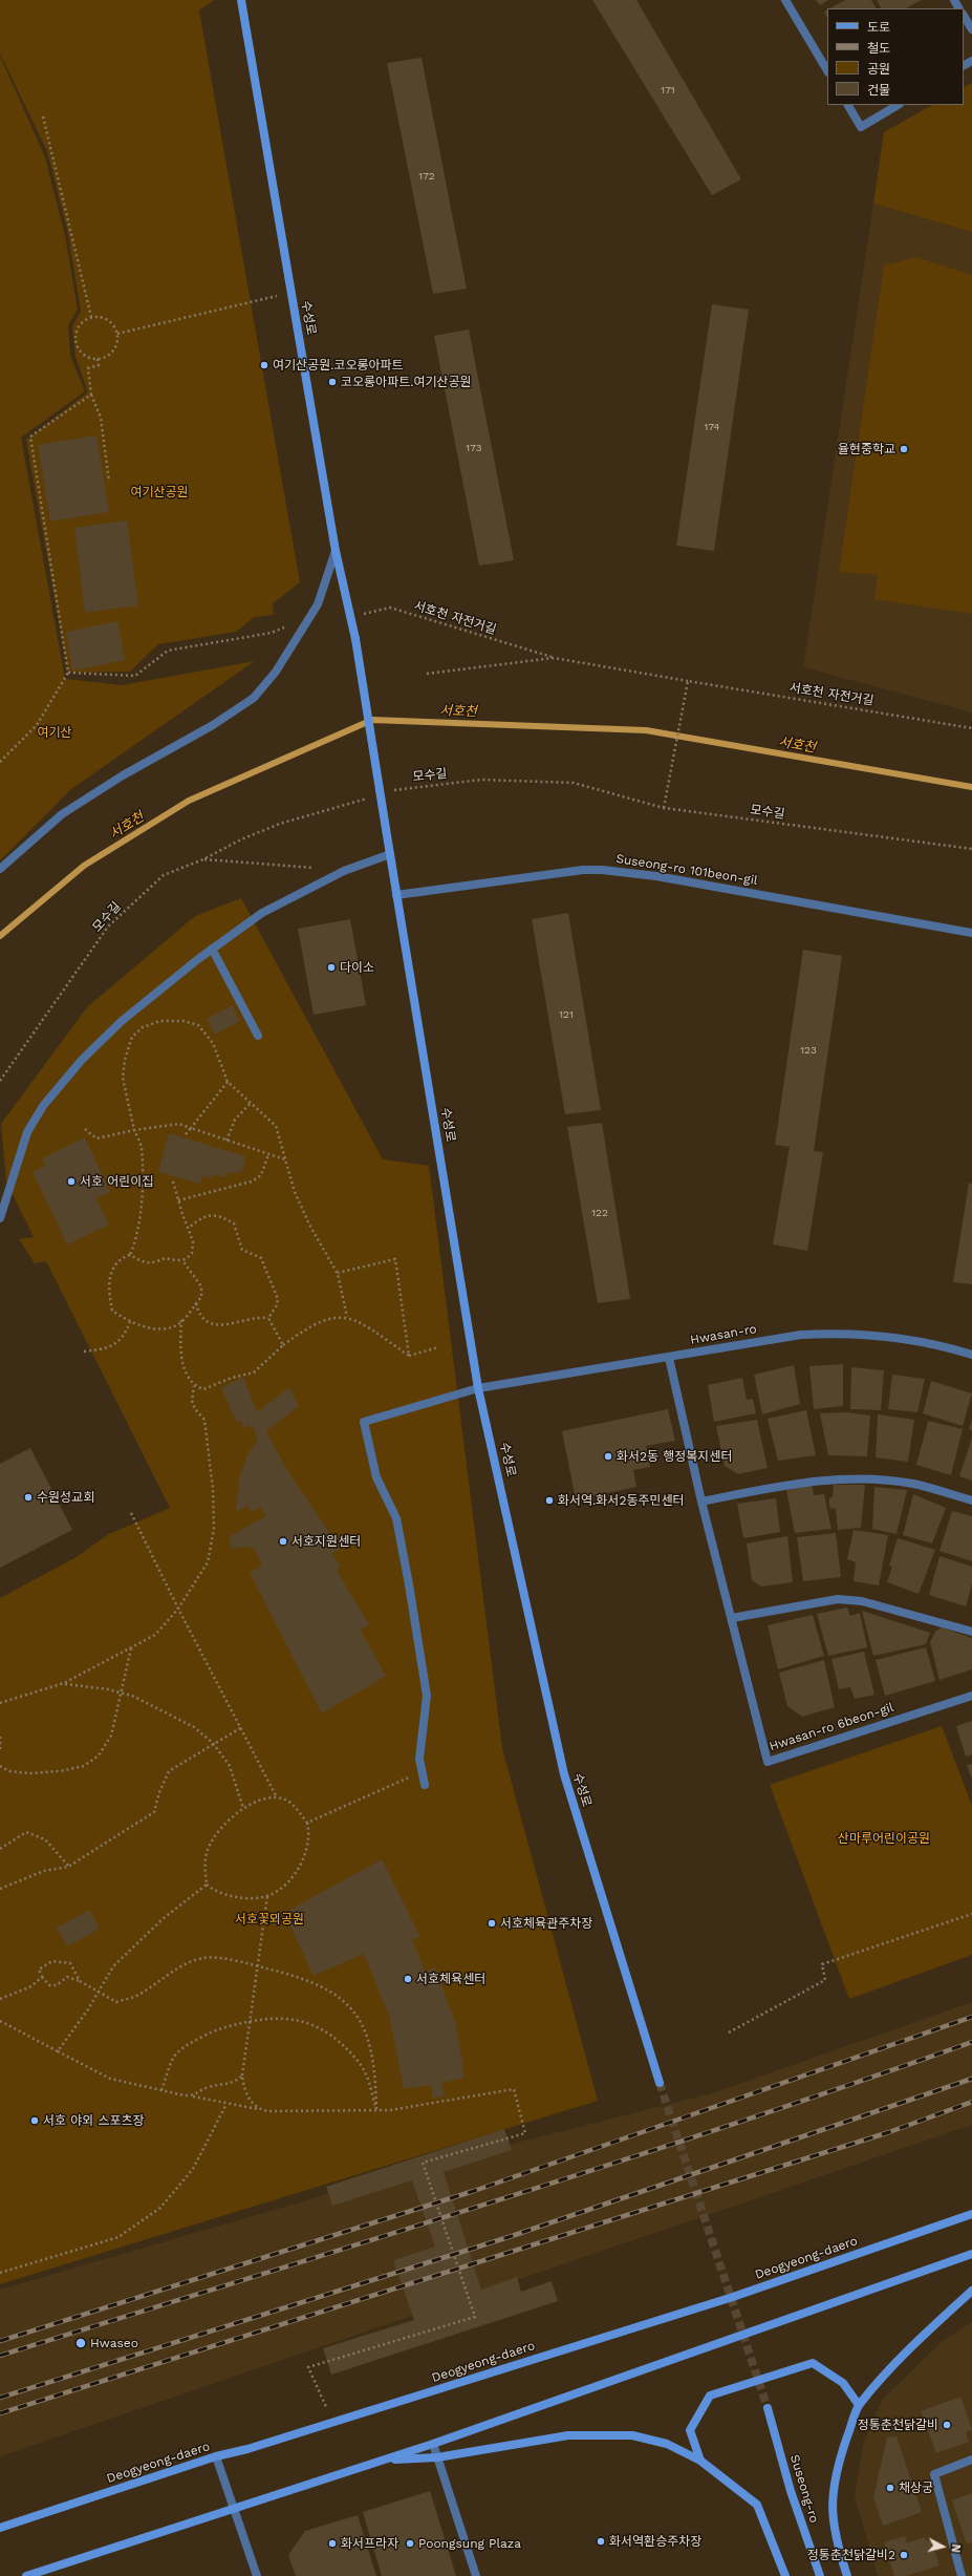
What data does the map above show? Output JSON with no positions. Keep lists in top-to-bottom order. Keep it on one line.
{"streets":{"main road":["수성로","Deogyeong-daero","Suseong-ro"],"street":["Suseong-ro 101beon-gil","Hwasan-ro","Hwasan-ro 6beon-gil"],"path":["서호천 자전거길","모수길"]},"crossings":[["수성로","서호천 자전거길"],["수성로","Suseong-ro 101beon-gil"],["수성로","Hwasan-ro"],["Hwasan-ro","Hwasan-ro 6beon-gil"]],"water":["서호천"],"parks":["여기산공원","여기산","산마루어린이공원","서호꽃뫼공원"],"places":["여기산공원.코오롱아파트","코오롱아파트.여기산공원","율현중학교","다이소","서호 어린이집","화서2동 행정복지센터","수원성교회","화서역.화서2동주민센터","서호지원센터","서호체육관주차장","서호체육센터","서호 야외 스포츠장","Hwaseo","정통춘천닭갈비","채상궁","화서역환승주차장","화서프라자","Poongsung Plaza","정통춘천닭갈비2"],"house_numbers":["171","172","174","173","121","123","122"],"legend":["도로","철도","공원","건물"],"north":"right"}
